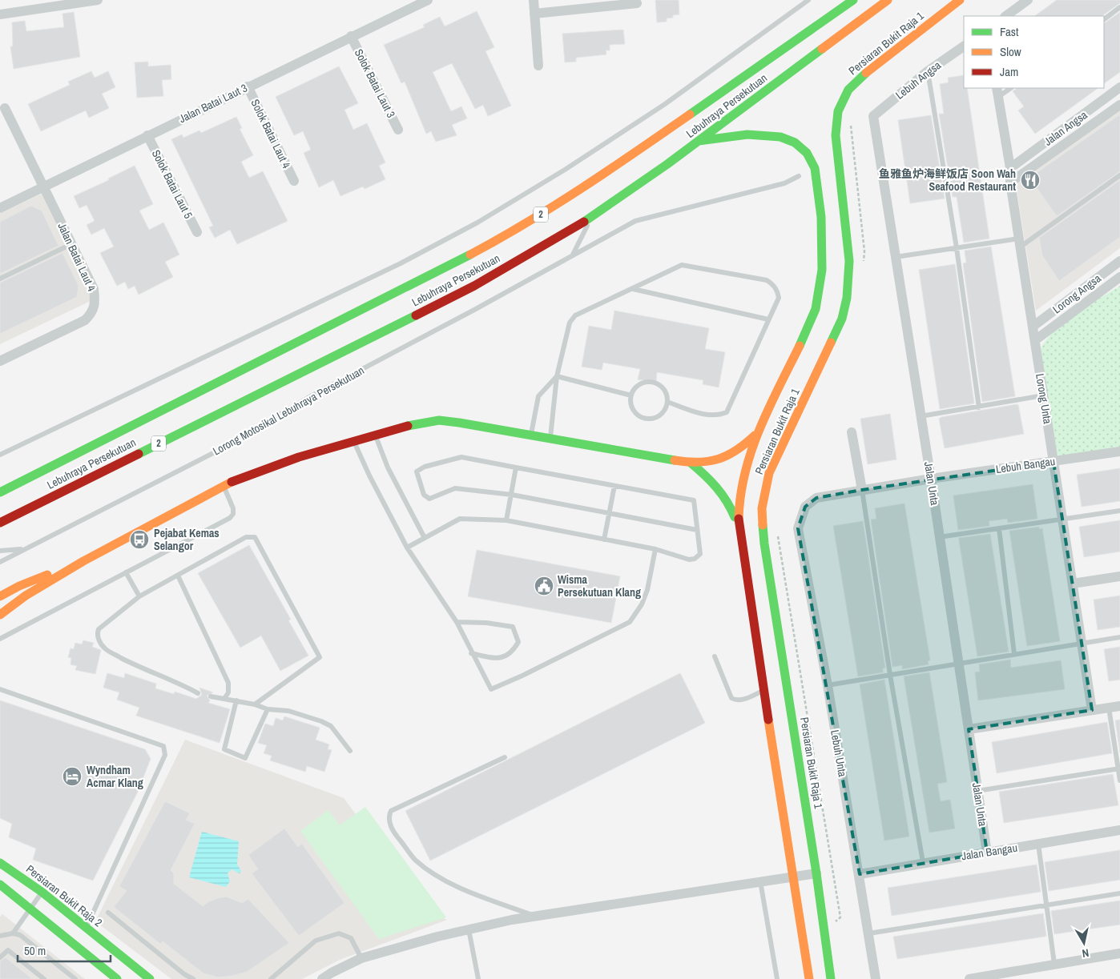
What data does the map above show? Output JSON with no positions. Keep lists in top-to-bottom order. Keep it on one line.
{"streets":{"main road":["Persiaran Bukit Raja 1","Lebuhraya Persekutuan","2","Persiaran Bukit Raja 2"],"street":["Lebuh Angsa","Solok Batai Laut 3","Jalan Batai Laut 3","Jalan Angsa","Solok Batai Laut 4","Solok Batai Laut 5","Jalan Batai Laut 4","Lorong Angsa","Lorong Unta","Lebuh Bangau","Jalan Unta","Lebuh Unta","Jalan Bangau"],"lane":["Lorong Motosikal Lebuhraya Persekutuan"]},"crossings":[["Persiaran Bukit Raja 1","Lebuhraya Persekutuan"],["Lebuh Angsa","Jalan Unta"],["Solok Batai Laut 3","Jalan Batai Laut 3"],["Jalan Batai Laut 3","Solok Batai Laut 4"],["Jalan Batai Laut 3","Solok Batai Laut 5"],["Jalan Batai Laut 3","Jalan Batai Laut 4"],["Jalan Angsa","Lorong Unta"],["Lorong Angsa","Lorong Unta"],["Lorong Unta","Lebuh Bangau"],["Lebuh Bangau","Jalan Unta"],["Lebuh Bangau","Lebuh Unta"],["Jalan Unta","Jalan Bangau"],["Lebuh Unta","Jalan Bangau"]],"places":{"restaurant":["鱼雅鱼炉海鲜饭店 Soon Wah Seafood Restaurant"],"bus stop":["Pejabat Kemas Selangor"],"public building":["Wisma Persekutuan Klang"],"hotel":["Wyndham Acmar Klang"]},"legend":["Fast","Slow","Jam"],"scale_bar":"50 m","north":"bottom"}
